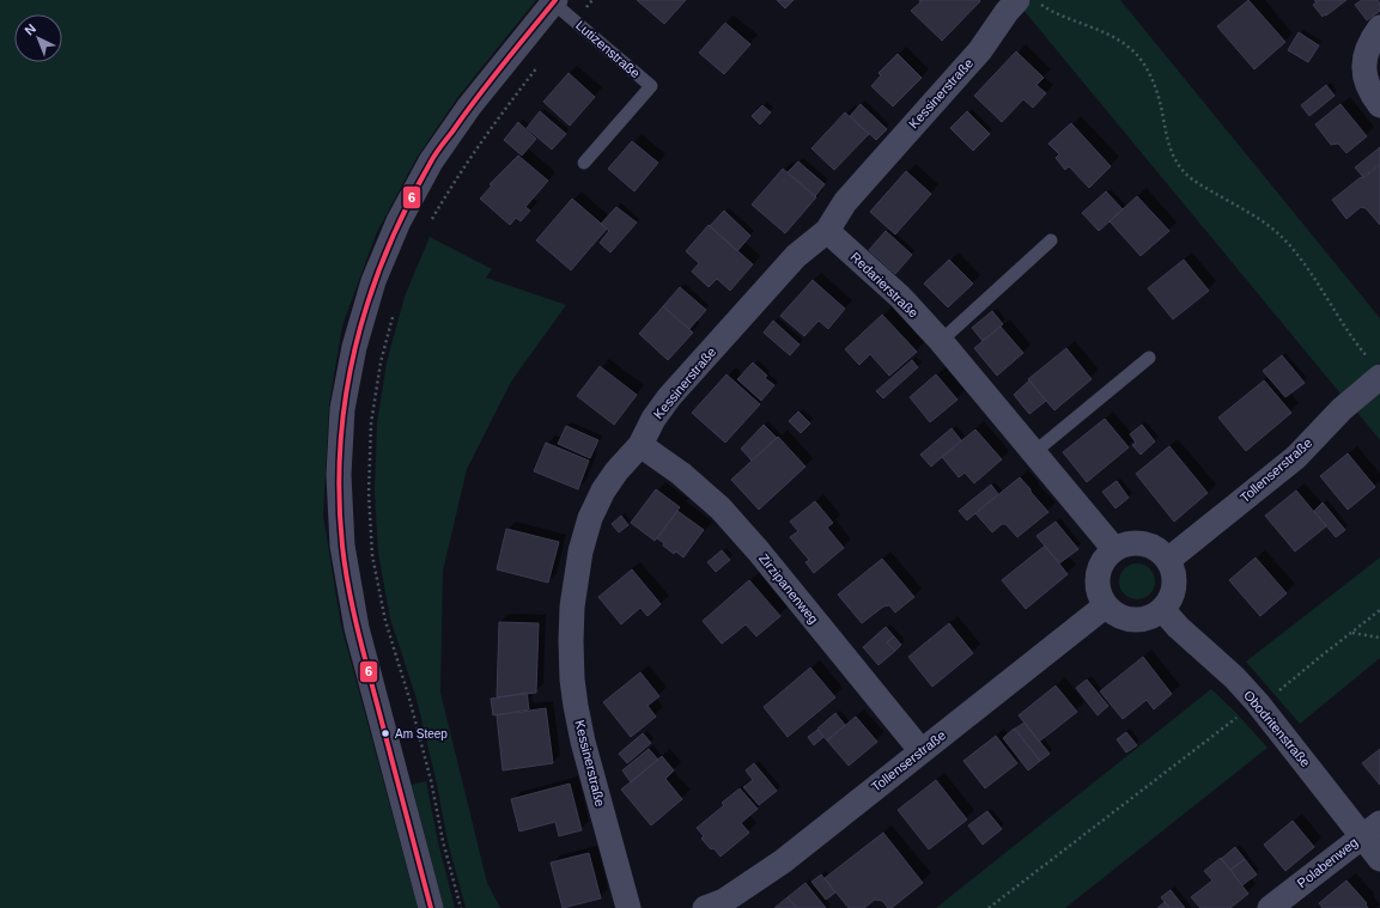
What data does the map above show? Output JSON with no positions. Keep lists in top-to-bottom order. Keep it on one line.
{"streets":{"street":["Lutizenstraße","Kessinerstraße","Redarierstraße","Tollenserstraße","Zirzipanenweg","Obodritenstraße","Polabenweg"]},"crossings":[["Kessinerstraße","Redarierstraße"],["Kessinerstraße","Zirzipanenweg"],["Redarierstraße","Tollenserstraße"],["Redarierstraße","Obodritenstraße"],["Tollenserstraße","Zirzipanenweg"],["Tollenserstraße","Obodritenstraße"],["Obodritenstraße","Polabenweg"]],"places":["Am Steep"],"lines":["transit line 6"],"north":"top left"}
